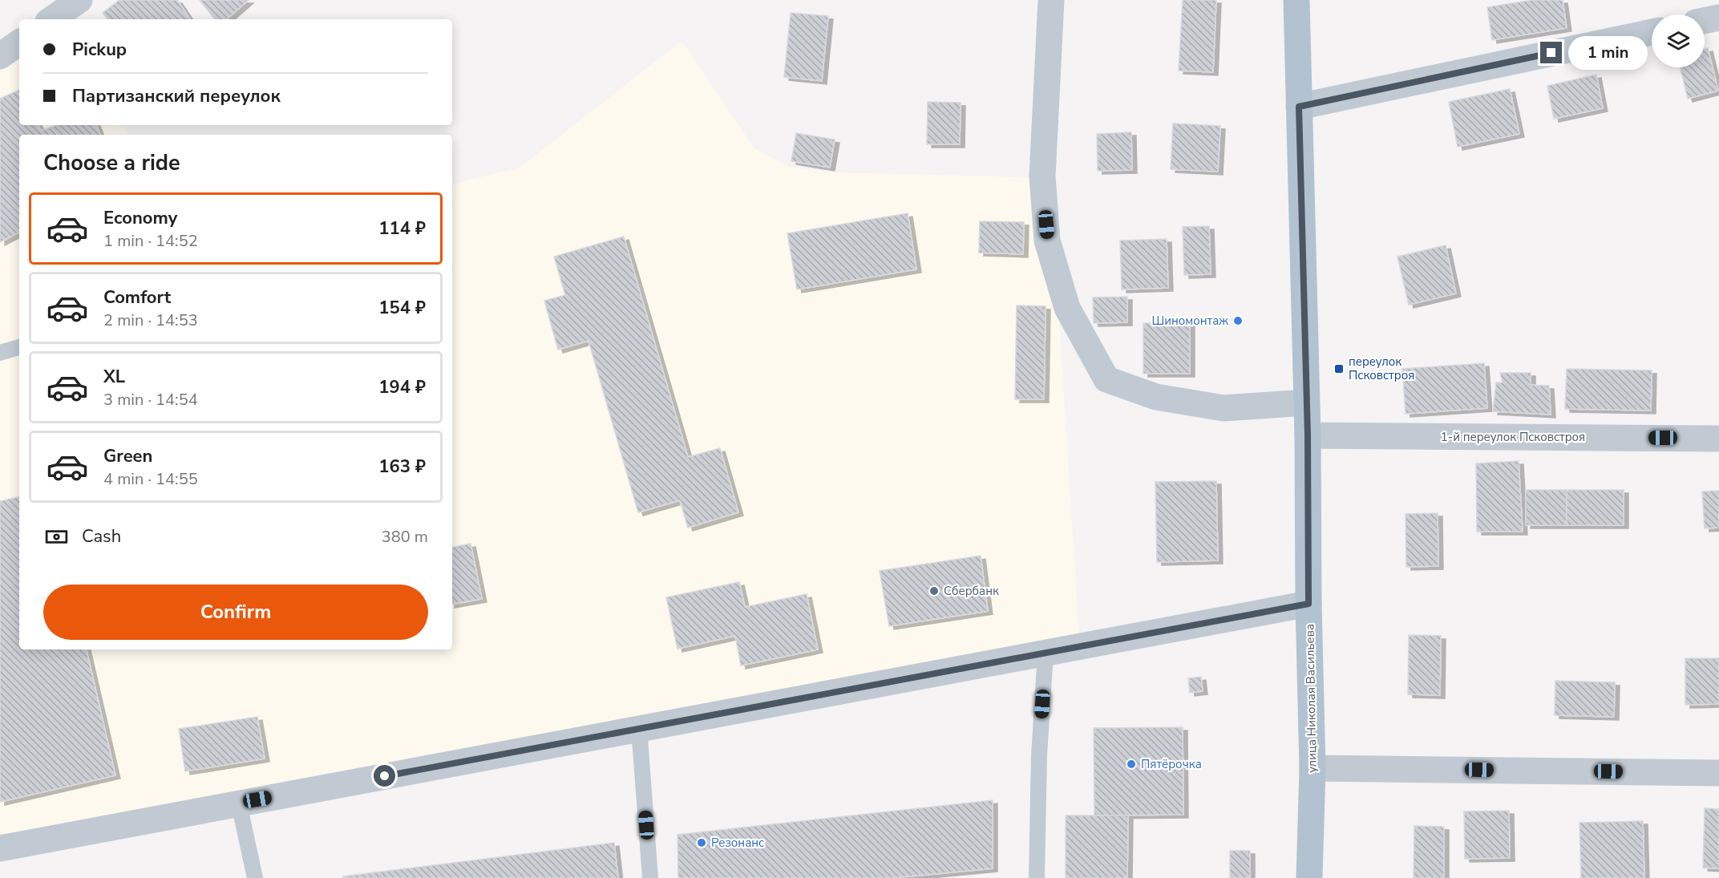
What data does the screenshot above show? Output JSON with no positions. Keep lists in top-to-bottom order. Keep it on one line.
{"streets":{"main road":["улица Николая Васильева"],"street":["1-й переулок Псковстроя"]},"crossings":[["1-й переулок Псковстроя","улица Николая Васильева"]],"places":{"other":["Шиномонтаж","Сбербанк","Пятёрочка","Резонанс"],"transit":["переулок Псковстроя"]},"page":{"banner":["Pickup","Партизанский переулок"],"bubble":"1 min","heading":"Choose a ride","list":[{"name":"Economy","note":"1 min · 14:52","value":"114 ₽"},{"name":"Comfort","note":"2 min · 14:53","value":"154 ₽"},{"name":"XL","note":"3 min · 14:54","value":"194 ₽"},{"name":"Green","note":"4 min · 14:55","value":"163 ₽"}],"pay":["Cash","380 m"],"buttons":"Confirm"}}
